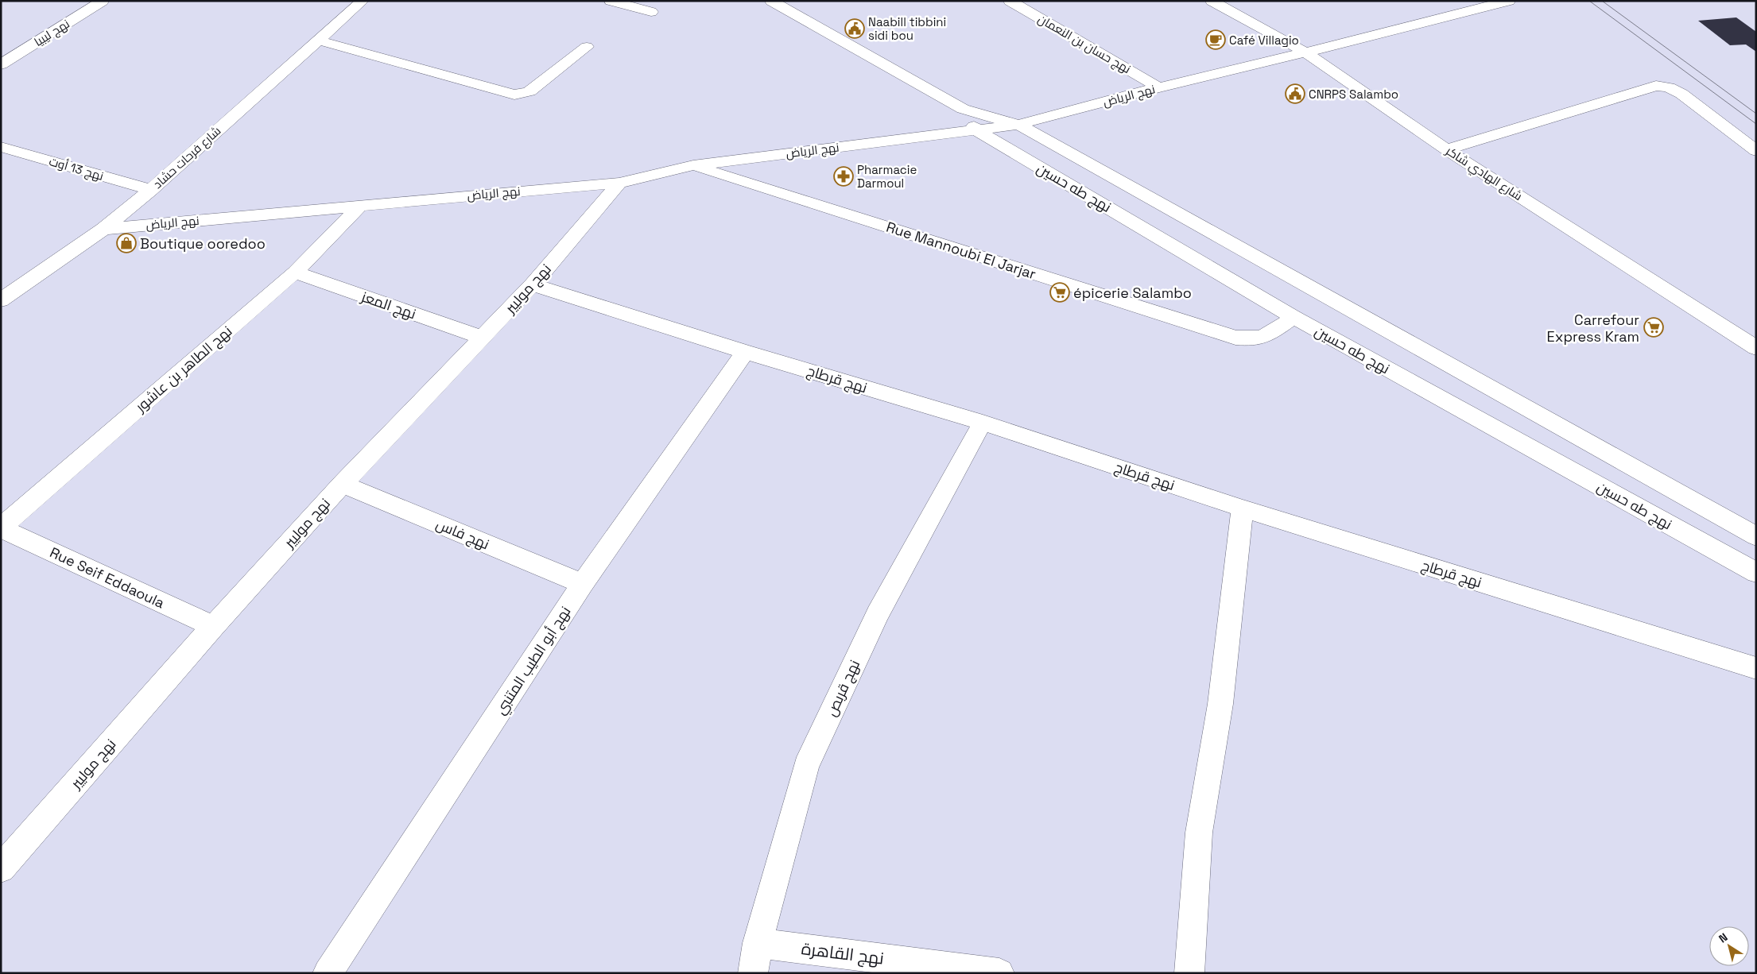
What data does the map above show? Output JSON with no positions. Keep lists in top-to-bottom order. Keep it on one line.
{"streets":{"street":["نهج ليبيا","نهج حسان بن النعمان","نهج الرياض","شارع فرحات حشاد","نهج 13 أوت","شارع الهادي شاكر","نهج طه حسين","Rue Mannoubi El Jarjar","نهج موليير","نهج المعز","نهج الطاهر بن عاشور","نهج قرطاج","نهج فاس","Rue Seif Eddaoula","نهج أبو الطيب المتنبي","نهج قربص","نهج القاهرة"]},"crossings":[["نهج حسان بن النعمان","نهج الرياض"],["نهج الرياض","شارع فرحات حشاد"],["نهج الرياض","شارع الهادي شاكر"],["نهج الرياض","نهج طه حسين"],["نهج الرياض","Rue Mannoubi El Jarjar"],["نهج الرياض","نهج موليير"],["نهج الرياض","نهج الطاهر بن عاشور"],["شارع فرحات حشاد","نهج 13 أوت"],["نهج طه حسين","Rue Mannoubi El Jarjar"],["نهج موليير","نهج المعز"],["نهج موليير","نهج قرطاج"],["نهج موليير","نهج فاس"],["نهج موليير","Rue Seif Eddaoula"],["نهج المعز","نهج الطاهر بن عاشور"],["نهج الطاهر بن عاشور","Rue Seif Eddaoula"],["نهج قرطاج","نهج أبو الطيب المتنبي"],["نهج قرطاج","نهج قربص"],["نهج فاس","نهج أبو الطيب المتنبي"],["نهج قربص","نهج القاهرة"]],"places":{"public building":["Naabill tibbini sidi bou","CNRPS Salambo"],"cafe":["Café Villagio"],"pharmacy":["Pharmacie Darmoul"],"shop":["Boutique ooredoo"],"supermarket":["épicerie Salambo","Carrefour Express Kram"]},"north":"top left"}
